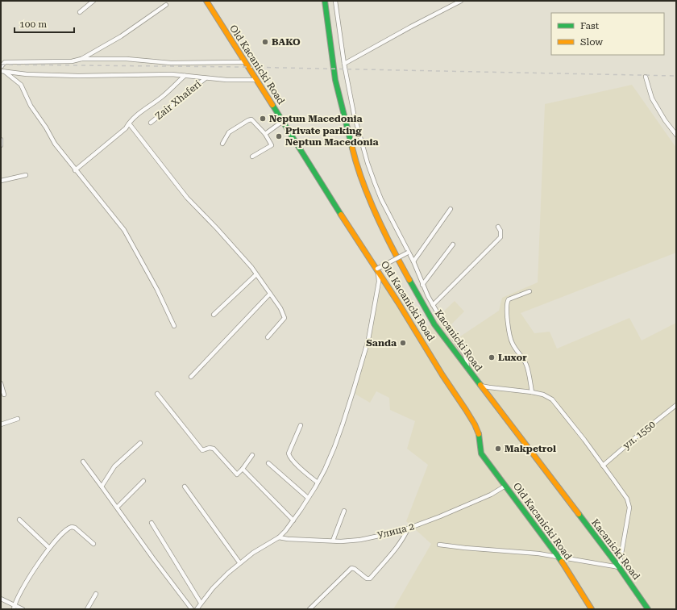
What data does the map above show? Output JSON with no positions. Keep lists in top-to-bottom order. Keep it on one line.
{"streets":{"street":["Old Kacanicki Road","Zair Xhaferi","Kacanicki Road","ул. 1550","Улица 2"]},"crossings":[["Old Kacanicki Road","Улица 2"]],"places":["BAKO","Neptun Macedonia","Private parking Neptun Macedonia","Sanda","Luxor","Makpetrol"],"legend":["Fast","Slow"],"scale_bar":"100 m"}
